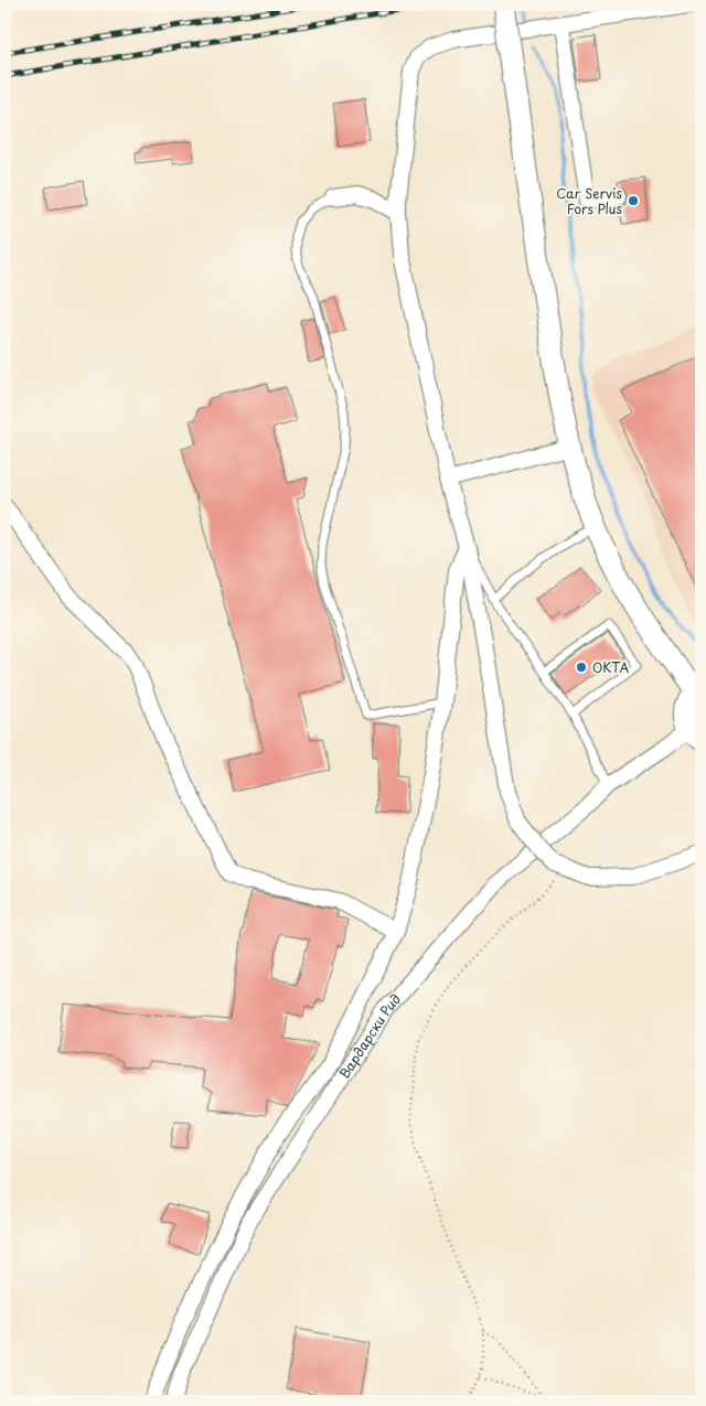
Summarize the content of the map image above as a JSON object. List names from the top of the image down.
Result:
{
  "streets": {
    "street": ["Вардарски Рид"]
  },
  "places": ["Car Servis Fors Plus", "OKTA"]
}
